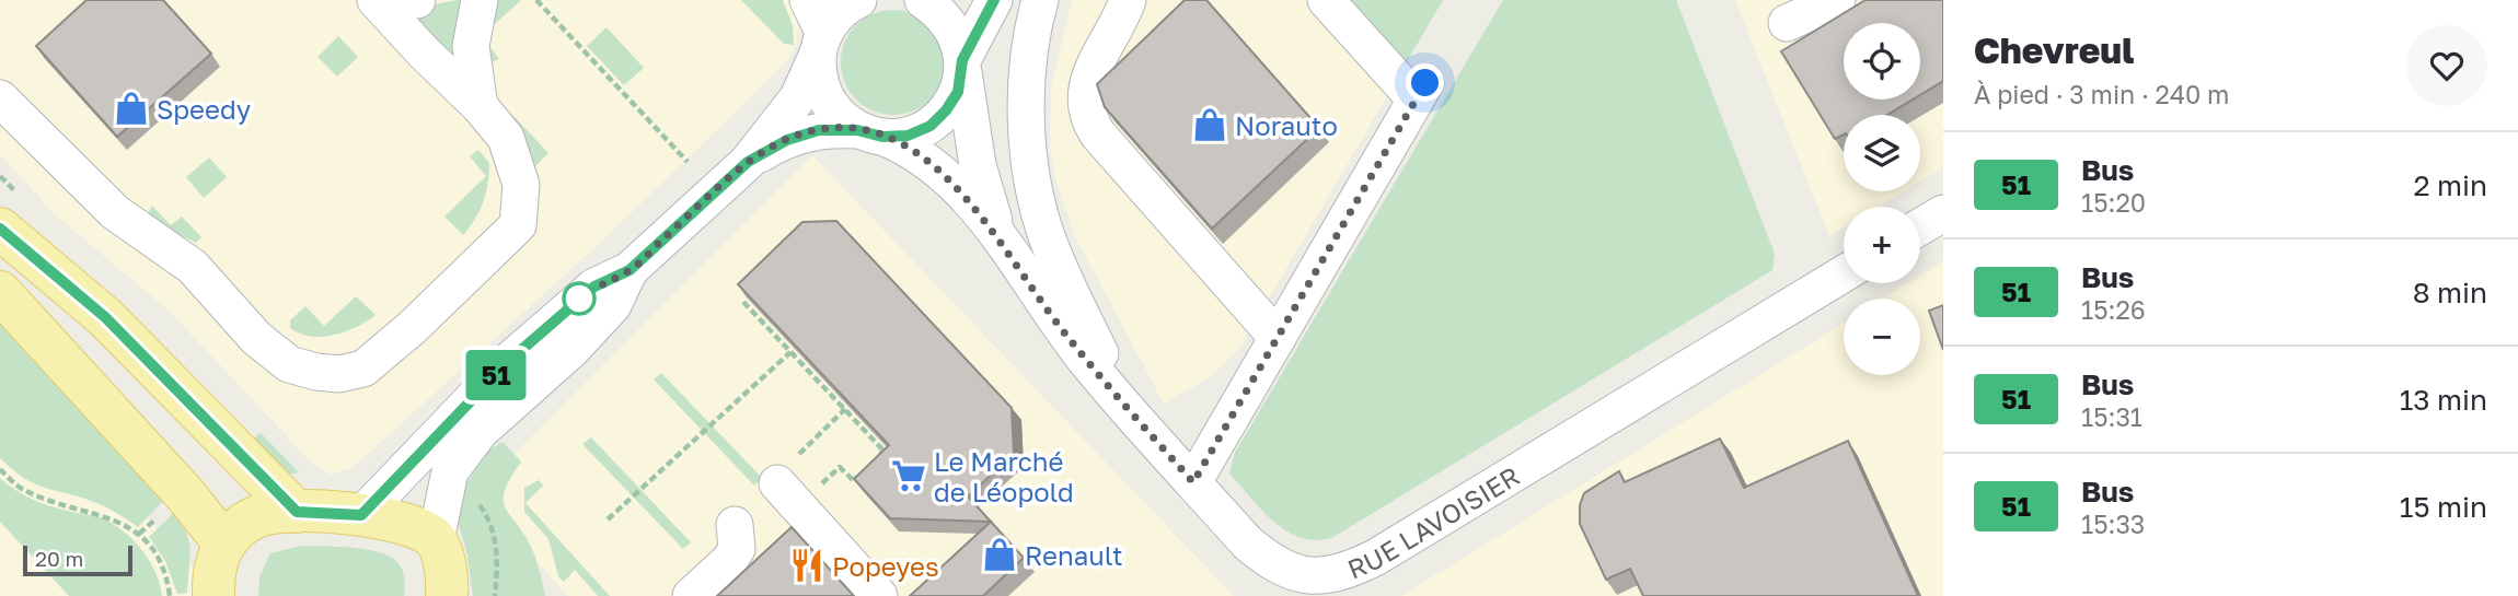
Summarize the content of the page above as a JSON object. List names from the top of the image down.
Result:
{
  "streets": {
    "street": ["RUE LAVOISIER"]
  },
  "places": {
    "shop": ["Speedy", "Norauto", "Renault"],
    "supermarket": ["Le Marché de Léopold"],
    "restaurant": ["Popeyes"]
  },
  "lines": ["bus line 51"],
  "scale_bar": "20 m",
  "page": {
    "on_map": "51",
    "heading": ["Chevreul", "À pied · 3 min · 240 m"],
    "map_buttons": ["+", "−"],
    "list": [
      {
        "mark": "51",
        "name": "Bus",
        "note": "15:20",
        "value": "2 min"
      },
      {
        "mark": "51",
        "name": "Bus",
        "note": "15:26",
        "value": "8 min"
      },
      {
        "mark": "51",
        "name": "Bus",
        "note": "15:31",
        "value": "13 min"
      },
      {
        "mark": "51",
        "name": "Bus",
        "note": "15:33",
        "value": "15 min"
      }
    ],
    "scale": "20 m"
  }
}
